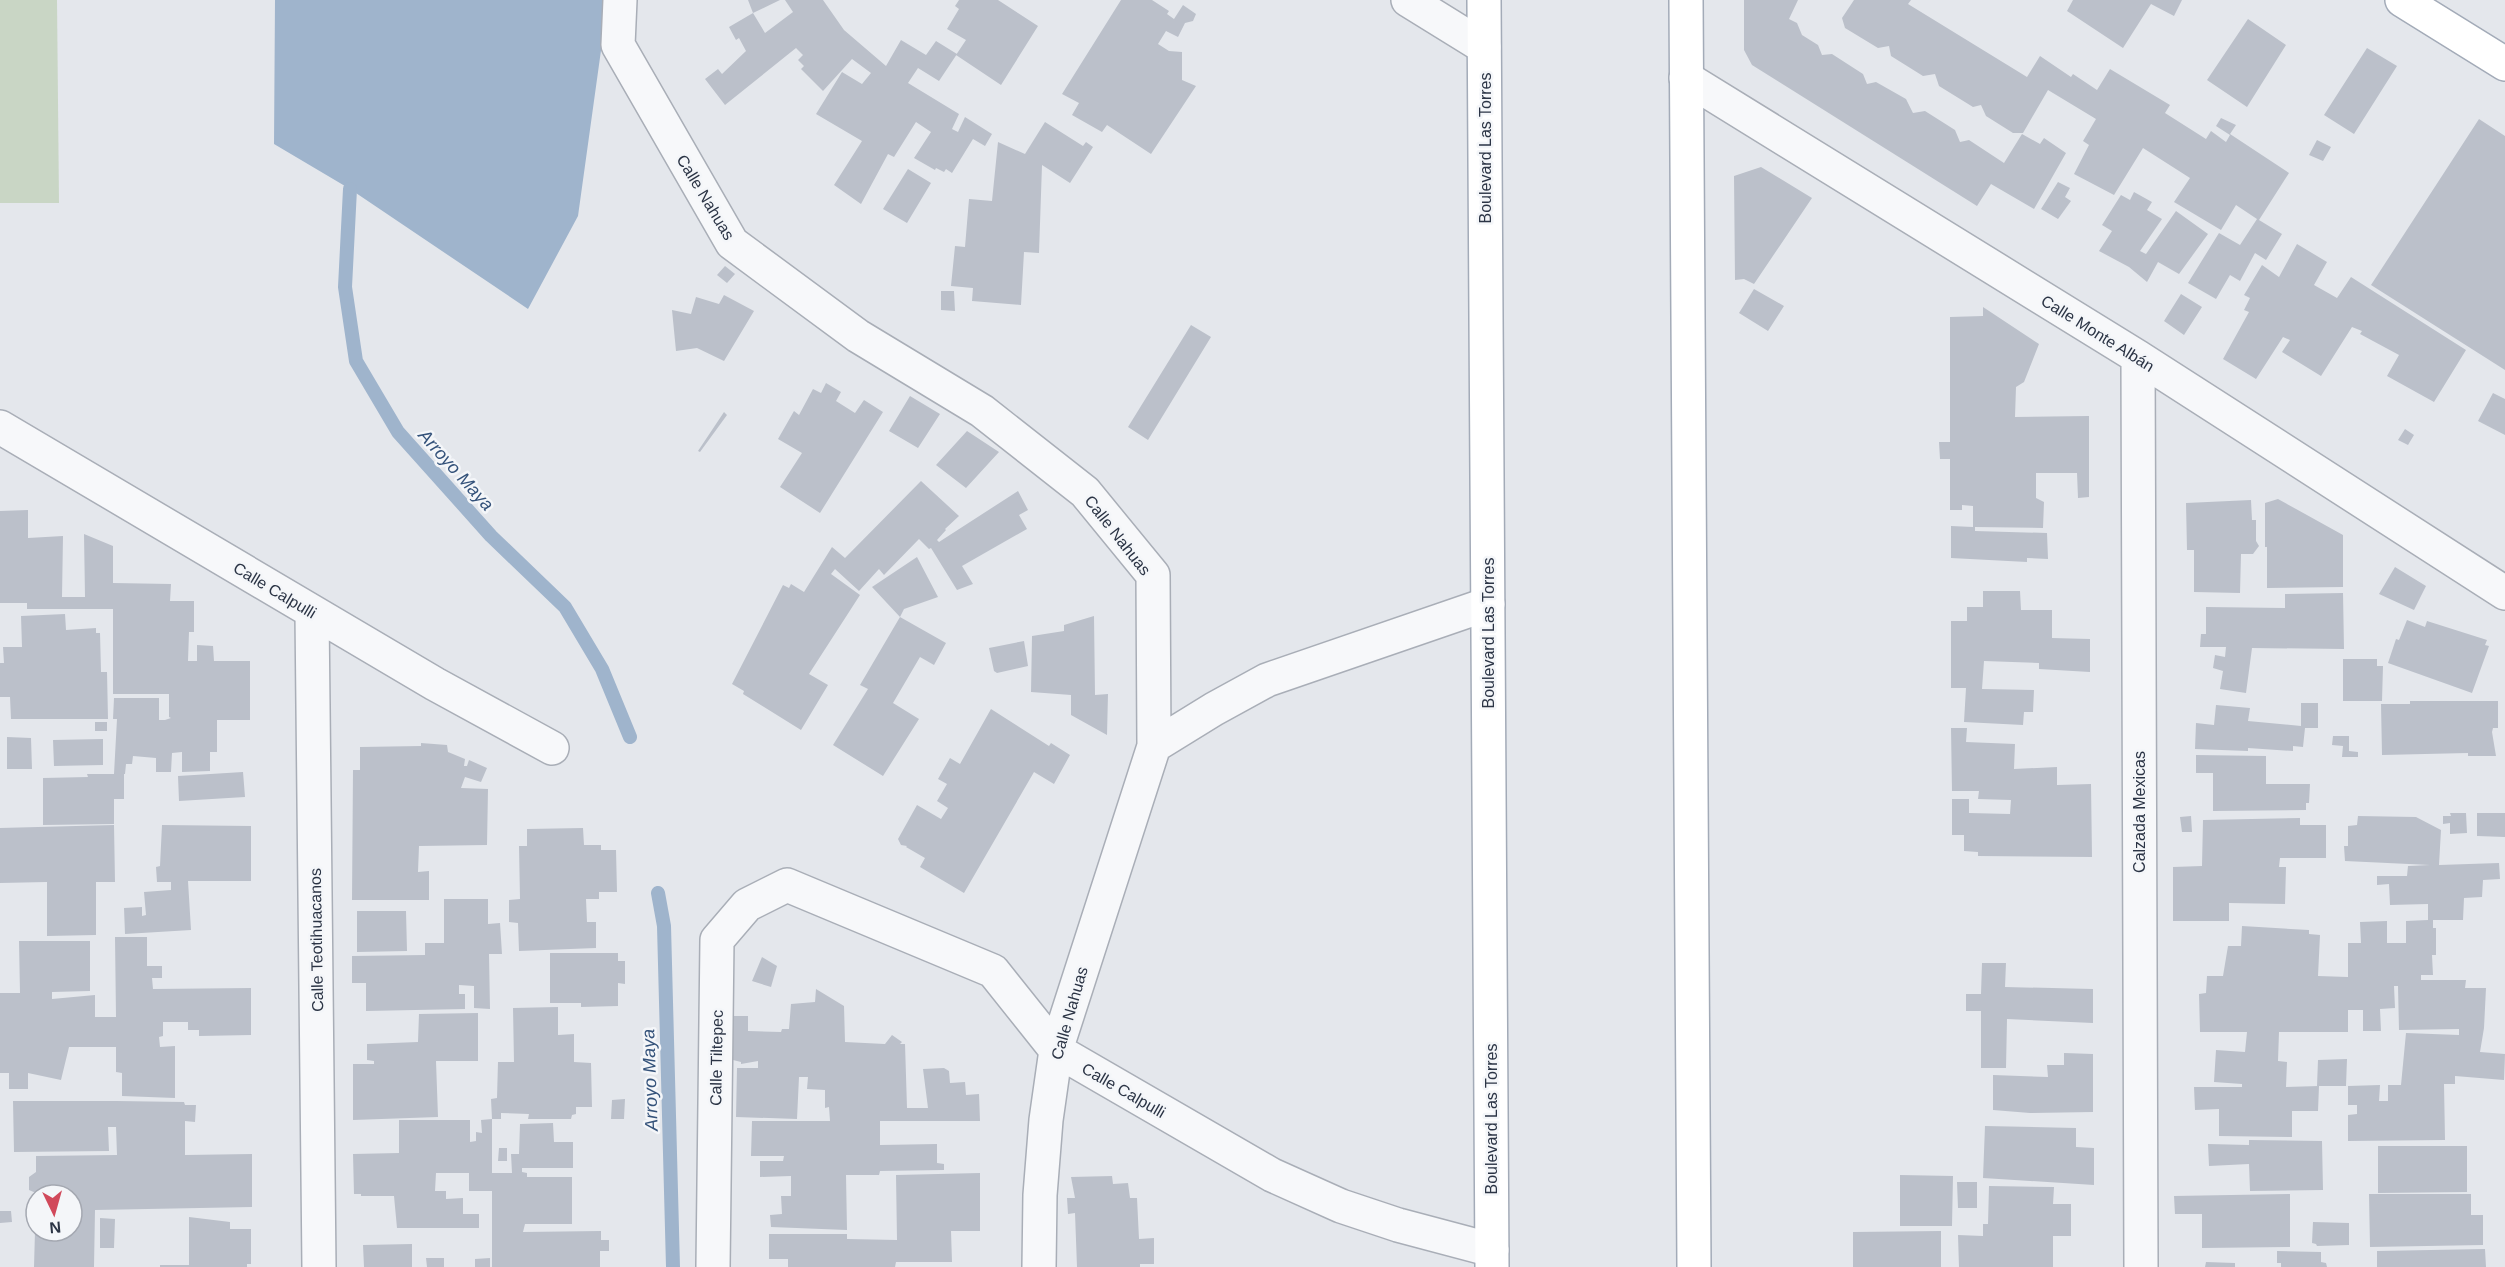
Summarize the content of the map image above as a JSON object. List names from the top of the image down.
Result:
{
  "streets": {
    "main road": ["Boulevard Las Torres"],
    "street": [
      "Calle Nahuas",
      "Calle Monte Albán",
      "Calle Calpulli",
      "Calzada Mexicas",
      "Calle Teotihuacanos",
      "Calle Tiltepec"
    ]
  },
  "crossings": [
    ["Boulevard Las Torres", "Calle Calpulli"],
    ["Calle Nahuas", "Calle Calpulli"],
    ["Calle Monte Albán", "Calzada Mexicas"],
    ["Calle Calpulli", "Calle Teotihuacanos"],
    ["Calle Calpulli", "Calle Tiltepec"]
  ],
  "water": ["Arroyo Maya"],
  "north": "bottom"
}
